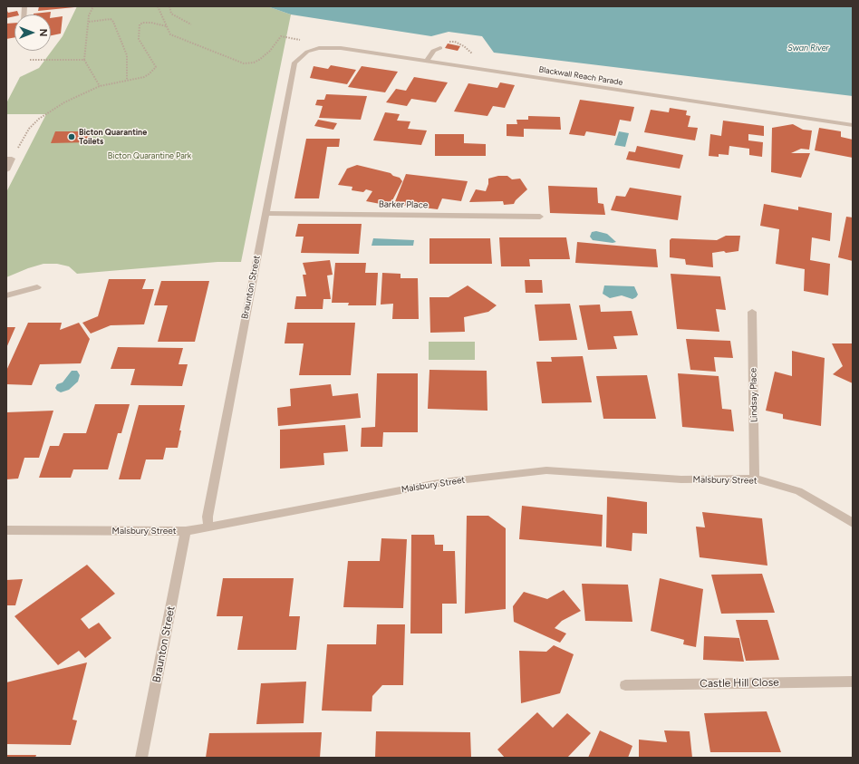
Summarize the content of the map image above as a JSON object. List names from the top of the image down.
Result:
{
  "streets": {
    "street": [
      "Blackwall Reach Parade",
      "Barker Place",
      "Braunton Street",
      "Lindsay Place",
      "Malsbury Street",
      "Castle Hill Close"
    ]
  },
  "crossings": [
    ["Blackwall Reach Parade", "Braunton Street"],
    ["Barker Place", "Braunton Street"],
    ["Braunton Street", "Malsbury Street"],
    ["Lindsay Place", "Malsbury Street"]
  ],
  "water": ["Swan River"],
  "parks": ["Bicton Quarantine Park"],
  "places": ["Bicton Quarantine Toilets"],
  "north": "right"
}
